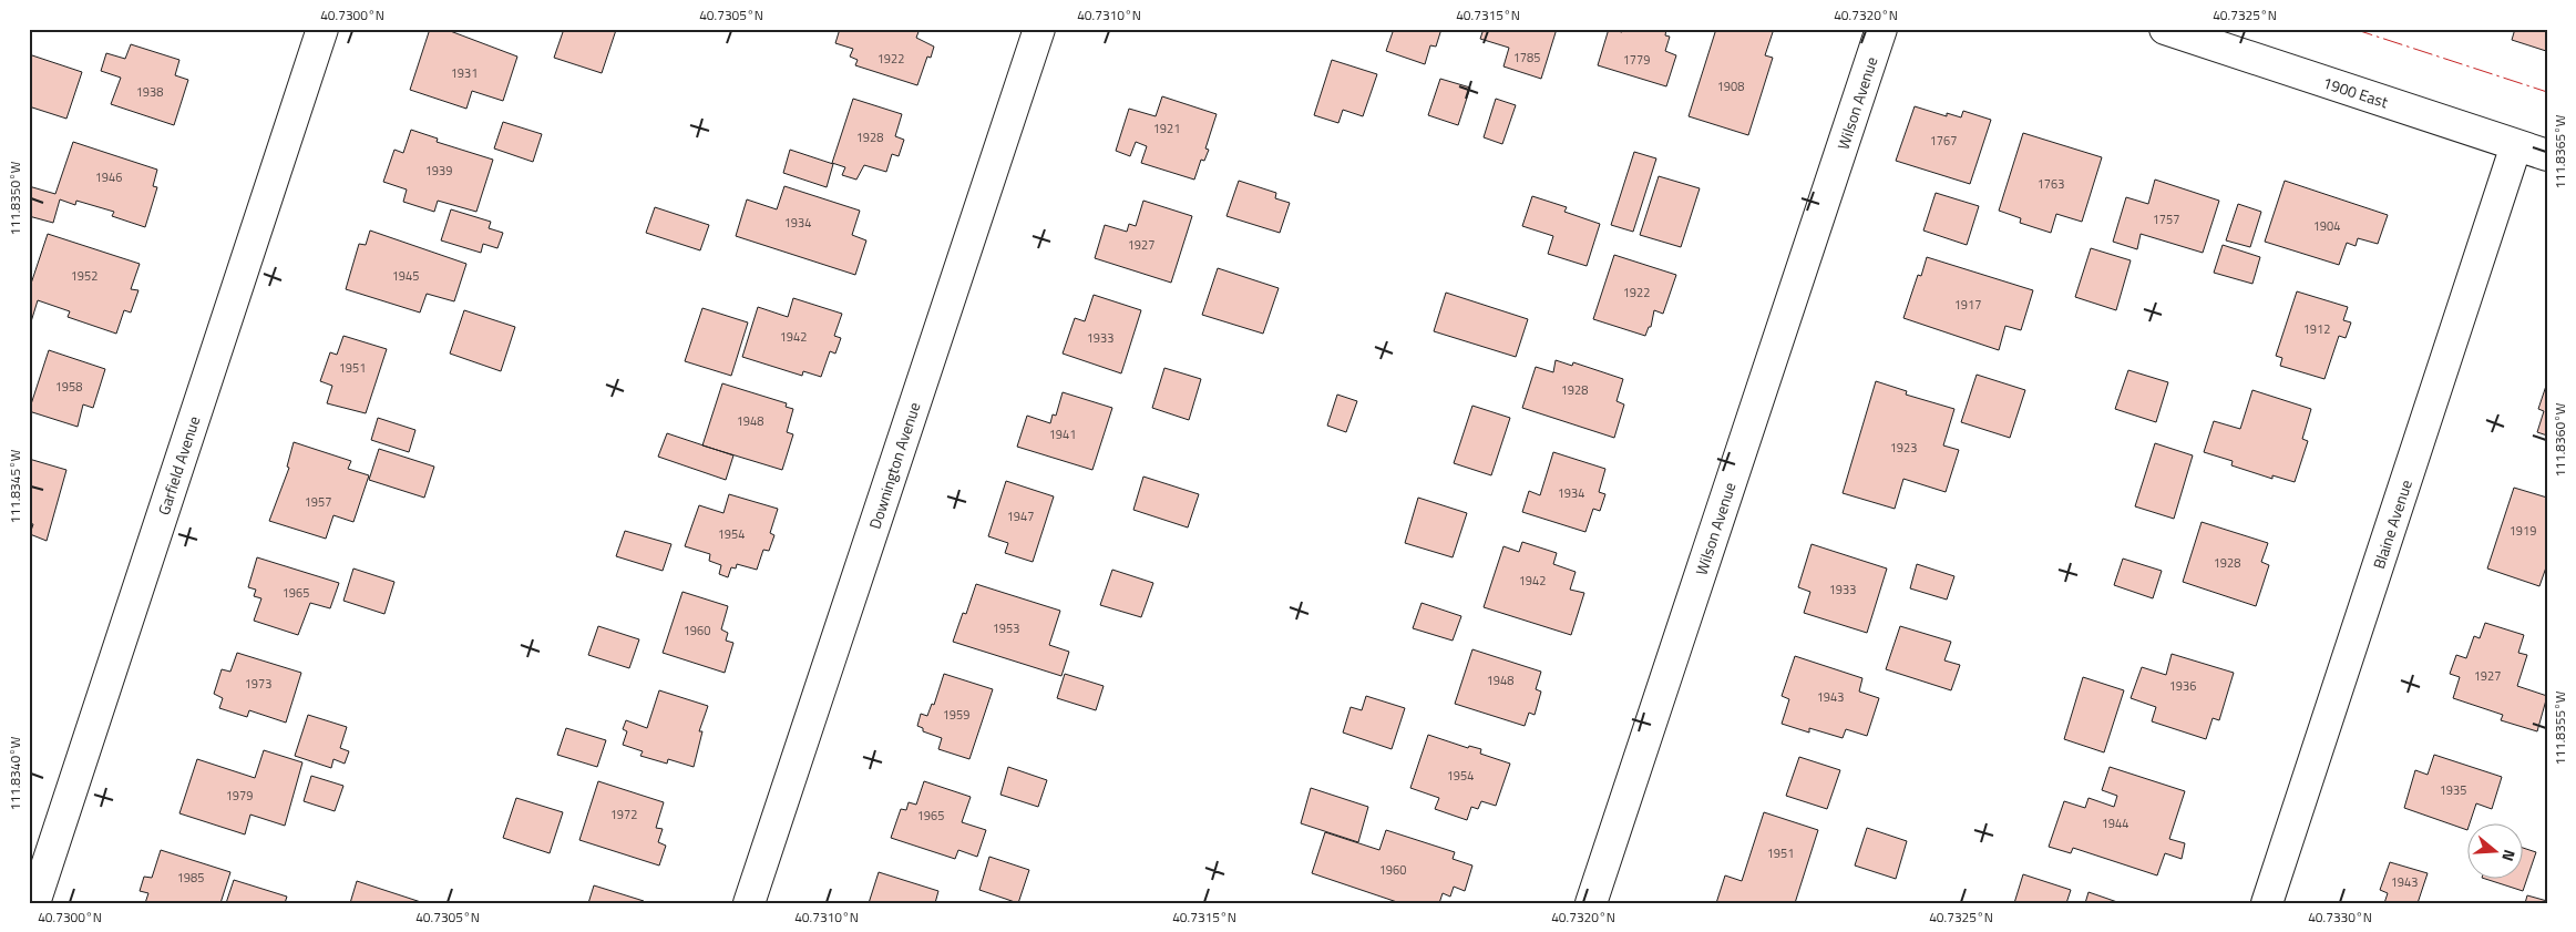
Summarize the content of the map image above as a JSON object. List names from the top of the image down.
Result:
{
  "streets": {
    "street": [
      "1900 East",
      "Wilson Avenue",
      "Garfield Avenue",
      "Downington Avenue",
      "Blaine Avenue"
    ]
  },
  "crossings": [
    ["1900 East", "Blaine Avenue"]
  ],
  "house_numbers": [
    "1785",
    "1922",
    "1779",
    "1931",
    "1908",
    "1938",
    "1921",
    "1928",
    "1767",
    "1939",
    "1946",
    "1763",
    "1757",
    "1934",
    "1904",
    "1927",
    "1952",
    "1945",
    "1922",
    "1917",
    "1912",
    "1942",
    "1933",
    "1951",
    "1958",
    "1928",
    "1948",
    "1941",
    "1923",
    "1934",
    "1957",
    "1947",
    "1919",
    "1954",
    "1928",
    "1942",
    "1933",
    "1965",
    "1953",
    "1960",
    "1927",
    "1948",
    "1973",
    "1936",
    "1943",
    "1959",
    "1954",
    "1935",
    "1979",
    "1972",
    "1965",
    "1944",
    "1951",
    "1960",
    "1985",
    "1943"
  ],
  "north": "right",
  "coordinates": [
    "40.7300°N",
    "40.7305°N",
    "40.7310°N",
    "40.7315°N",
    "40.7320°N",
    "40.7325°N",
    "111.8365°W",
    "111.8350°W",
    "111.8360°W",
    "111.8345°W",
    "111.8355°W",
    "111.8340°W",
    "40.7330°N"
  ]
}
